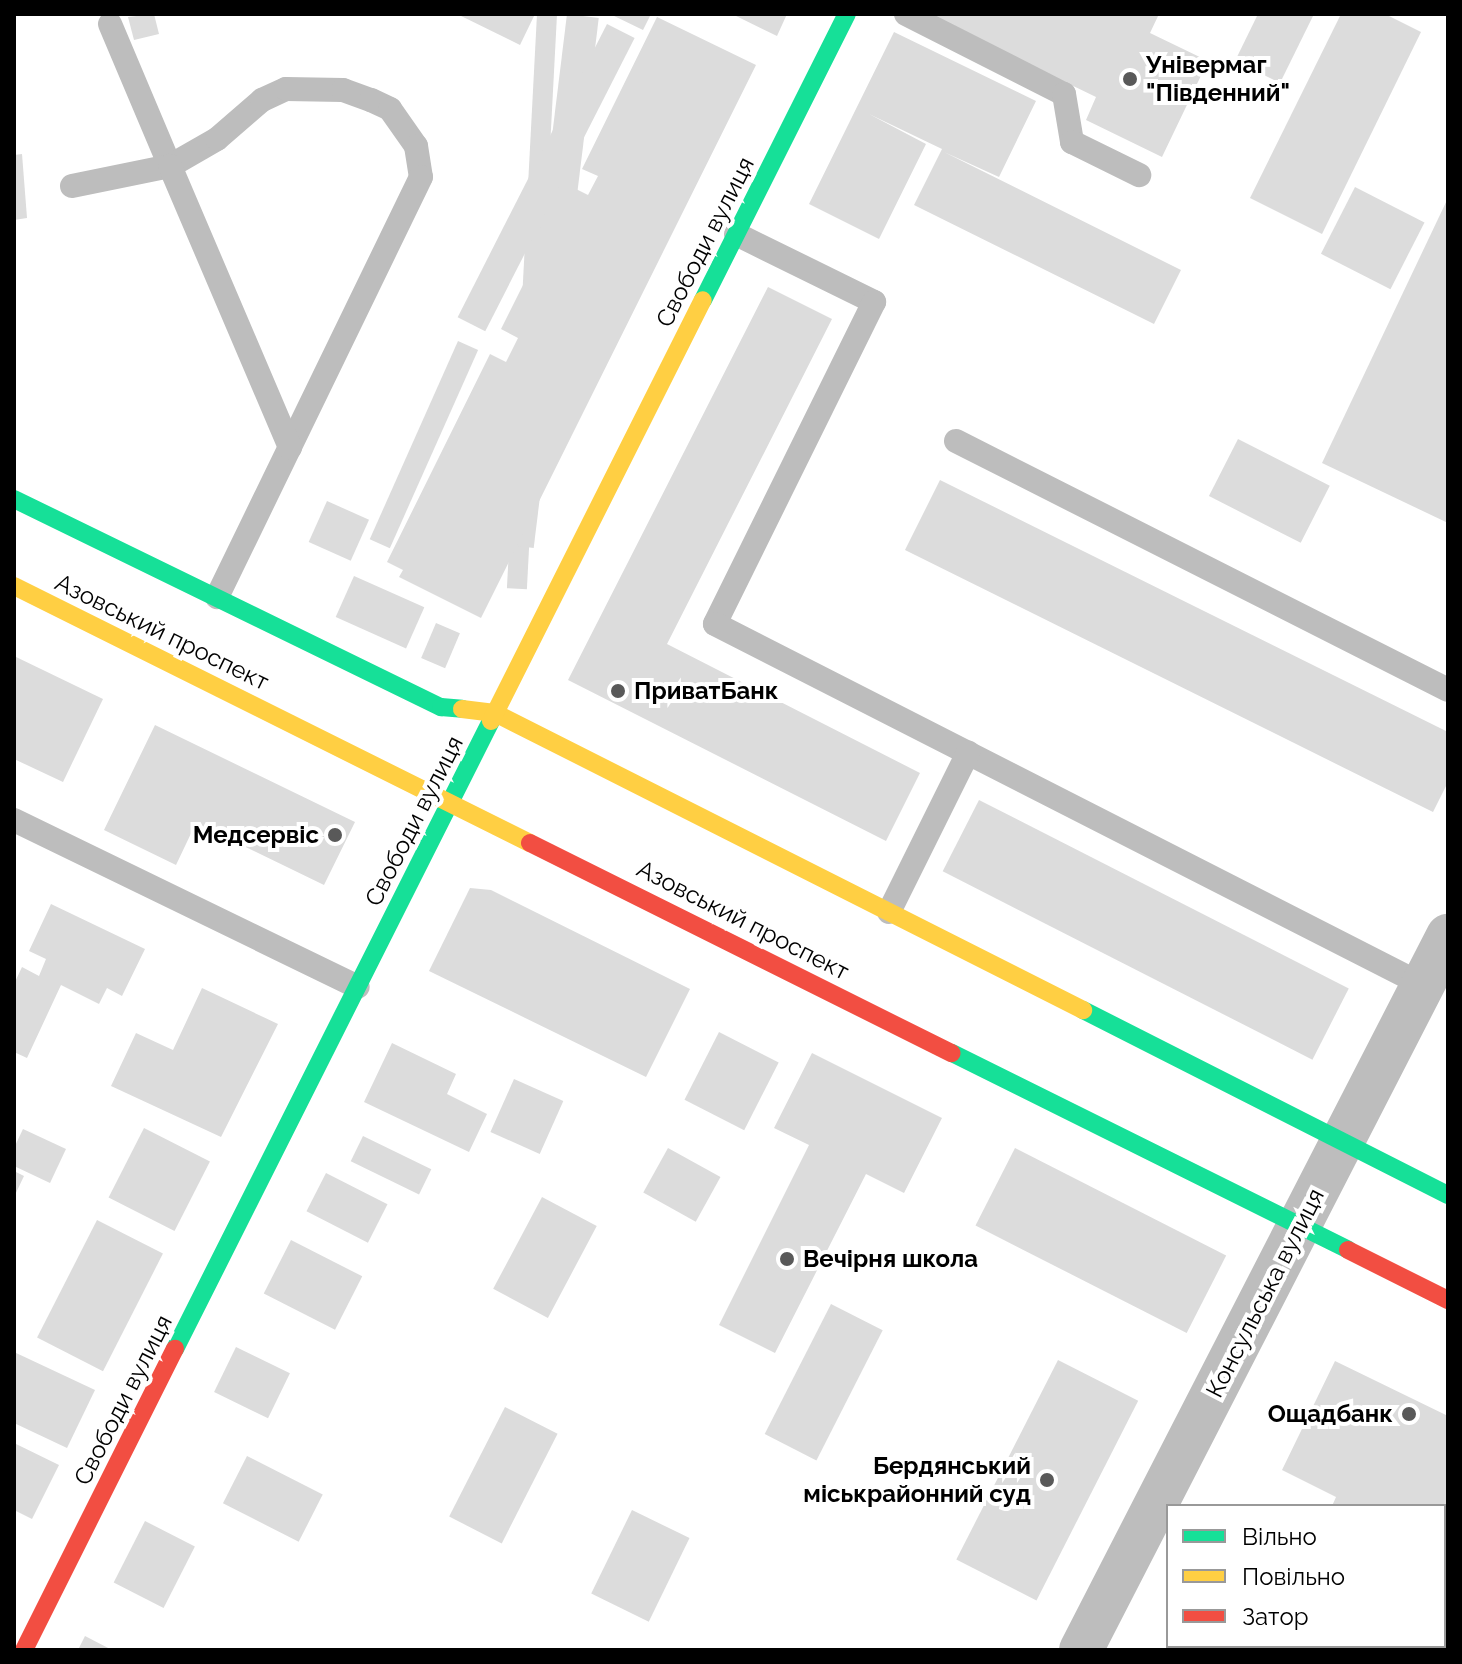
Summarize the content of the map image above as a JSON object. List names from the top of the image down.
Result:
{
  "streets": {
    "main road": ["Свободи вулиця", "Азовський проспект"],
    "street": ["Консульська вулиця"]
  },
  "crossings": [
    ["Свободи вулиця", "Азовський проспект"],
    ["Азовський проспект", "Консульська вулиця"]
  ],
  "places": [
    "Універмаг \"Південний\"",
    "ПриватБанк",
    "Медсервіс",
    "Вечірня школа",
    "Ощадбанк",
    "Бердянський міськрайонний суд"
  ],
  "legend": ["Вільно", "Повільно", "Затор"]
}
